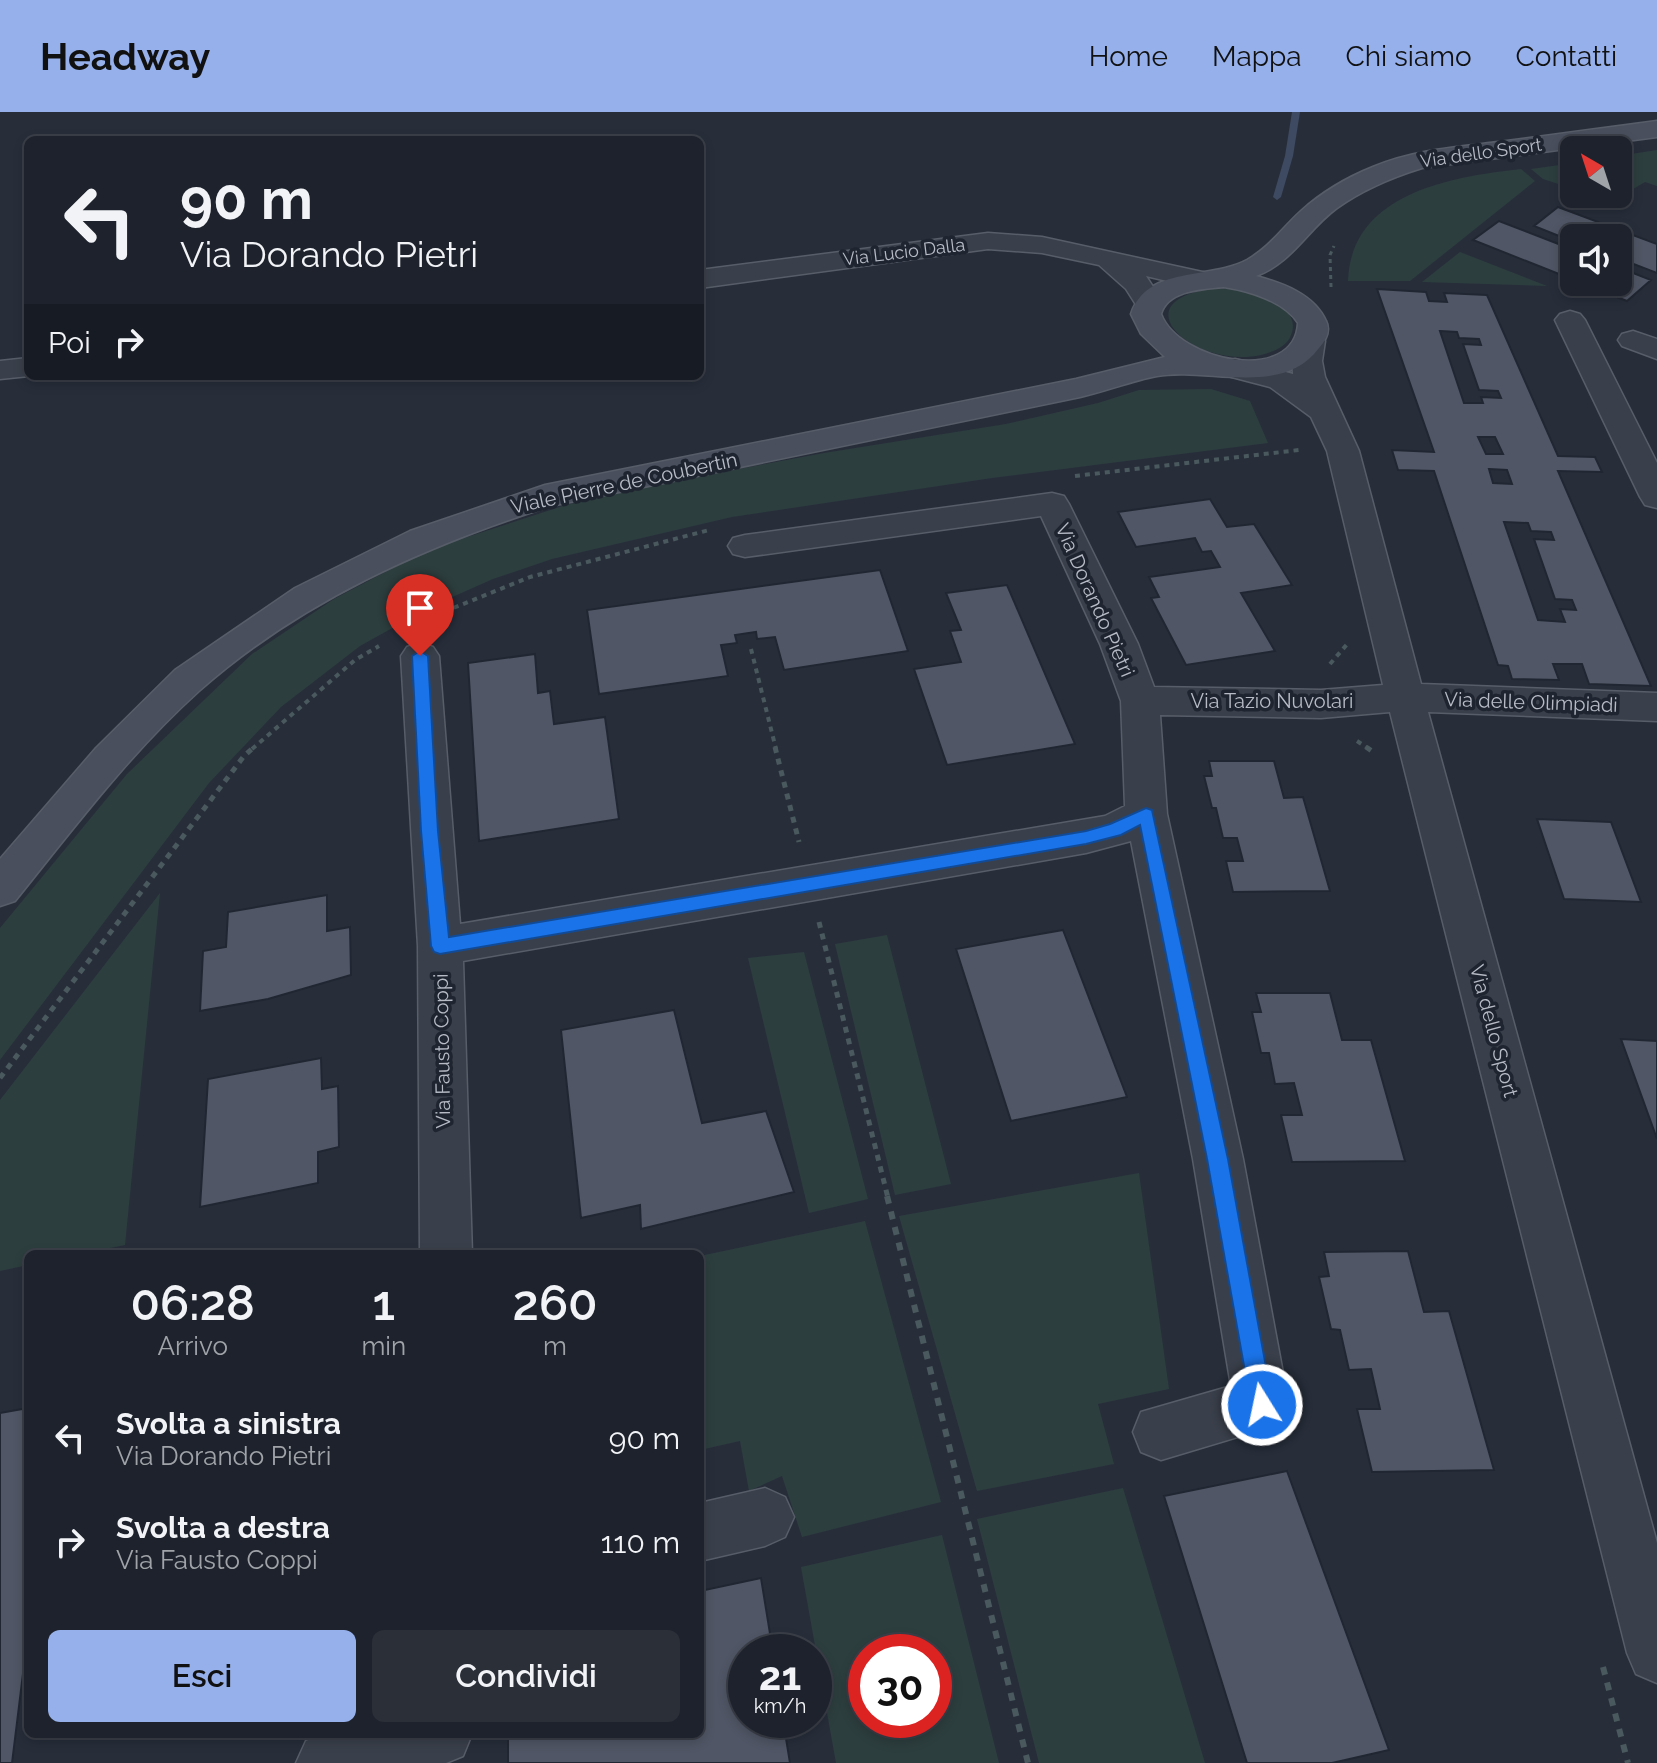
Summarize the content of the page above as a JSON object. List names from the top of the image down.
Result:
{
  "streets": {
    "street": [
      "Via dello Sport",
      "Via Lucio Dalla",
      "Viale Pierre de Coubertin",
      "Via Dorando Pietri",
      "Via Tazio Nuvolari",
      "Via delle Olimpiadi",
      "Via Fausto Coppi"
    ]
  },
  "crossings": [
    ["Via dello Sport", "Via Lucio Dalla"],
    ["Via dello Sport", "Viale Pierre de Coubertin"],
    ["Via dello Sport", "Via Tazio Nuvolari"],
    ["Via dello Sport", "Via delle Olimpiadi"],
    ["Via Lucio Dalla", "Viale Pierre de Coubertin"],
    ["Via Dorando Pietri", "Via Tazio Nuvolari"],
    ["Via Tazio Nuvolari", "Via delle Olimpiadi"]
  ],
  "north": "top left",
  "page": {
    "header": "Headway",
    "nav": [
      "Home",
      "Mappa",
      "Chi siamo",
      "Contatti"
    ],
    "turn": ["90 m", "Via Dorando Pietri"],
    "then": "Poi",
    "eta": [
      "06:28",
      "Arrivo",
      "1",
      "min",
      "260",
      "m"
    ],
    "list": [
      {
        "name": "Svolta a sinistra",
        "note": "Via Dorando Pietri",
        "value": "90 m"
      },
      {
        "name": "Svolta a destra",
        "note": "Via Fausto Coppi",
        "value": "110 m"
      }
    ],
    "buttons": ["Esci", "Condividi"],
    "speed": "21 km/h",
    "limit": "30"
  }
}
